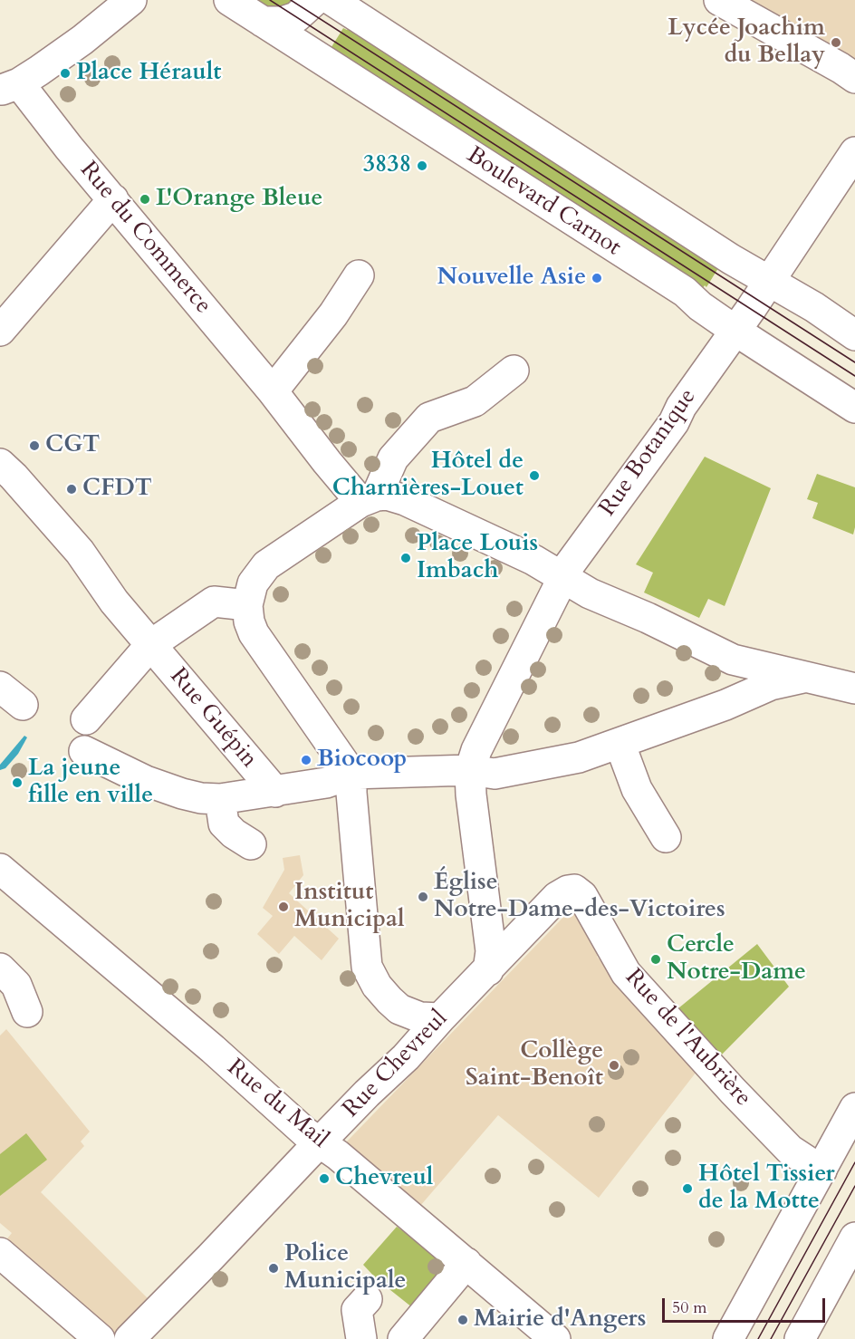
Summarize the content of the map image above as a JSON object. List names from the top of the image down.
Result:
{
  "streets": {
    "street": [
      "Boulevard Carnot",
      "Rue du Commerce",
      "Rue Botanique",
      "Rue Guépin",
      "Rue de l'Aubrière",
      "Rue Chevreul",
      "Rue du Mail"
    ]
  },
  "crossings": [
    ["Boulevard Carnot", "Rue Botanique"],
    ["Rue de l'Aubrière", "Rue Chevreul"],
    ["Rue Chevreul", "Rue du Mail"]
  ],
  "places": [
    "Lycée Joachim du Bellay",
    "Place Hérault",
    "3838",
    "L'Orange Bleue",
    "Nouvelle Asie",
    "CGT",
    "Hôtel de Charnières-Louet",
    "CFDT",
    "Place Louis Imbach",
    "Biocoop",
    "La jeune fille en ville",
    "Église Notre-Dame-des-Victoires",
    "Institut Municipal",
    "Cercle Notre-Dame",
    "Collège Saint-Benoît",
    "Chevreul",
    "Hôtel Tissier de la Motte",
    "Police Municipale",
    "Mairie d'Angers"
  ],
  "scale_bar": "50 m"
}
